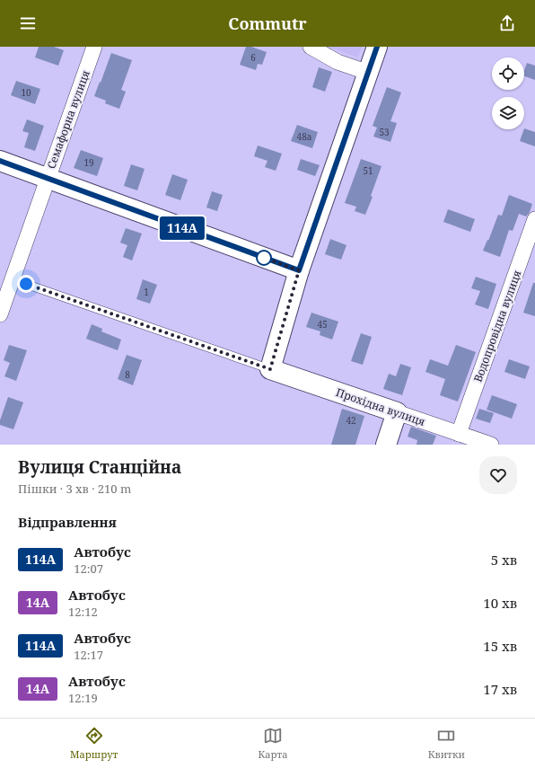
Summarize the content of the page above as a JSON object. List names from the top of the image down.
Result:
{
  "streets": {
    "street": ["Семафорна вулиця", "Водопровідна вулиця", "Прохідна вулиця"]
  },
  "crossings": [
    ["Водопровідна вулиця", "Прохідна вулиця"]
  ],
  "lines": ["bus line 114А"],
  "house_numbers": [
    "6",
    "10",
    "53",
    "48а",
    "19",
    "51",
    "1",
    "45",
    "8",
    "42"
  ],
  "page": {
    "header": "Commutr",
    "on_map": "114А",
    "heading": [
      ["Вулиця Станційна", "Пішки · 3 хв · 210 m"],
      "Відправлення"
    ],
    "list": [
      {
        "mark": "114А",
        "name": "Автобус",
        "note": "12:07",
        "value": "5 хв"
      },
      {
        "mark": "14А",
        "name": "Автобус",
        "note": "12:12",
        "value": "10 хв"
      },
      {
        "mark": "114А",
        "name": "Автобус",
        "note": "12:17",
        "value": "15 хв"
      },
      {
        "mark": "14А",
        "name": "Автобус",
        "note": "12:19",
        "value": "17 хв"
      }
    ],
    "tabs": ["Маршрут", "Карта", "Квитки"]
  }
}
